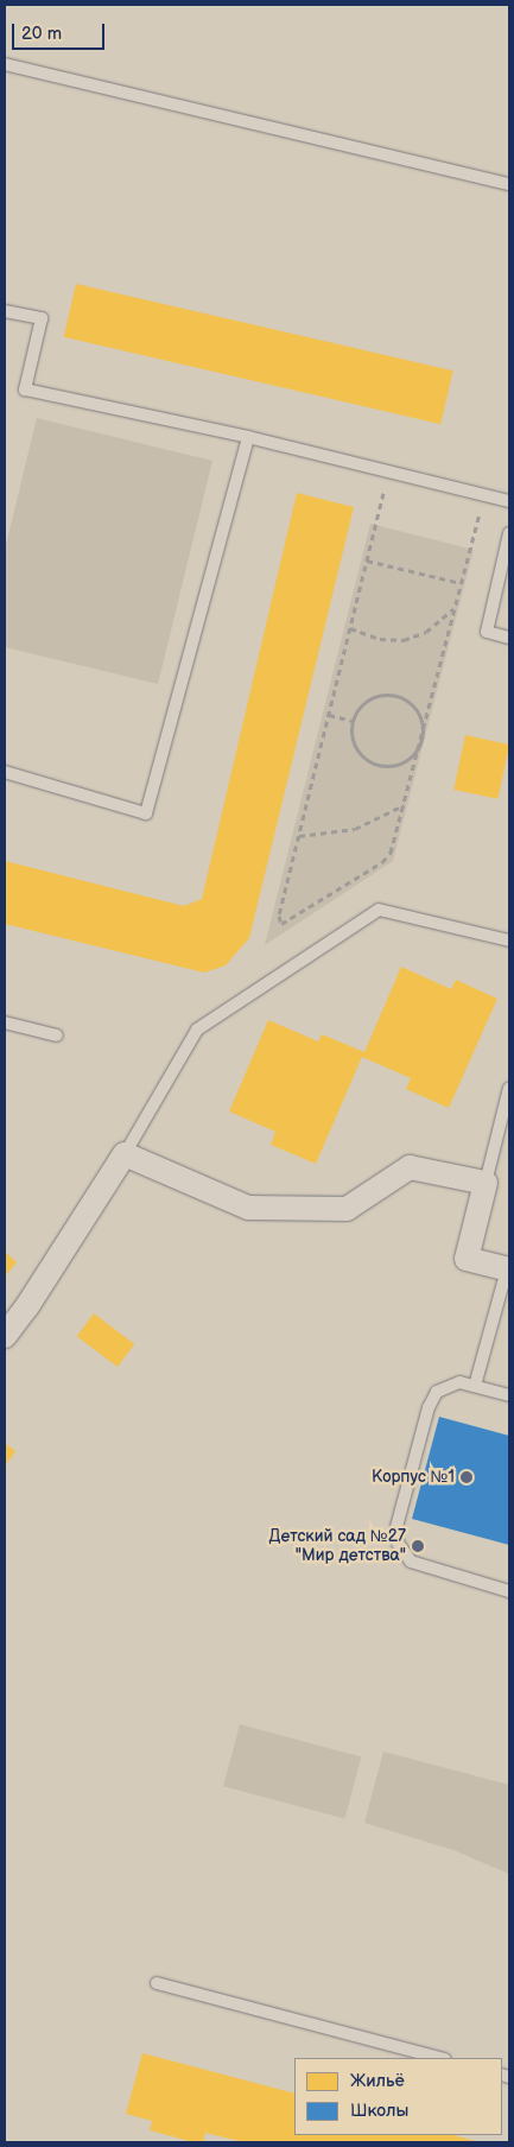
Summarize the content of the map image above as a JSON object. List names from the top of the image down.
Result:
{
  "places": ["Корпус №1", "Детский сад №27 \"Мир детства\""],
  "legend": ["Жильё", "Школы"],
  "scale_bar": "20 m"
}
